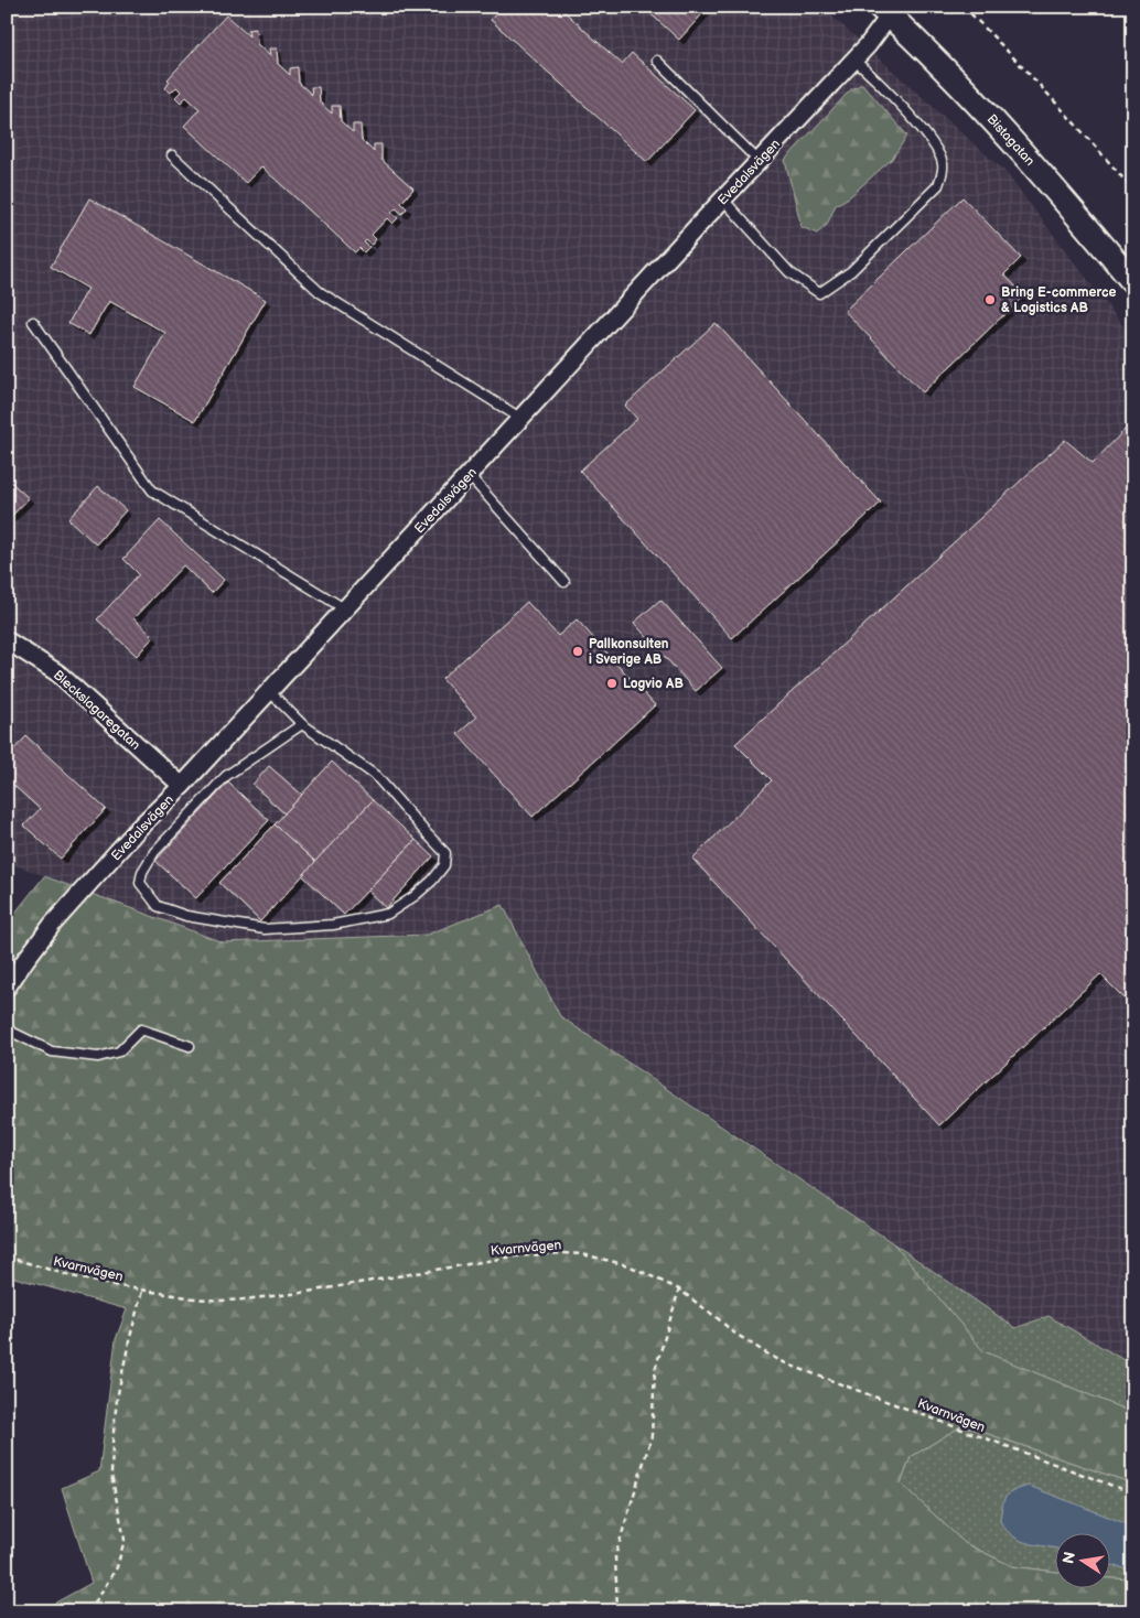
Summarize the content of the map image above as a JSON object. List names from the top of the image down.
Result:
{
  "streets": {
    "street": ["Bistagatan", "Evedalsvägen", "Bleckslagaregatan"],
    "path": ["Kvarnvägen"]
  },
  "crossings": [
    ["Bistagatan", "Evedalsvägen"],
    ["Evedalsvägen", "Bleckslagaregatan"]
  ],
  "places": ["Bring E-commerce & Logistics AB", "Pallkonsulten i Sverige AB", "Logvio AB"],
  "north": "left"
}
